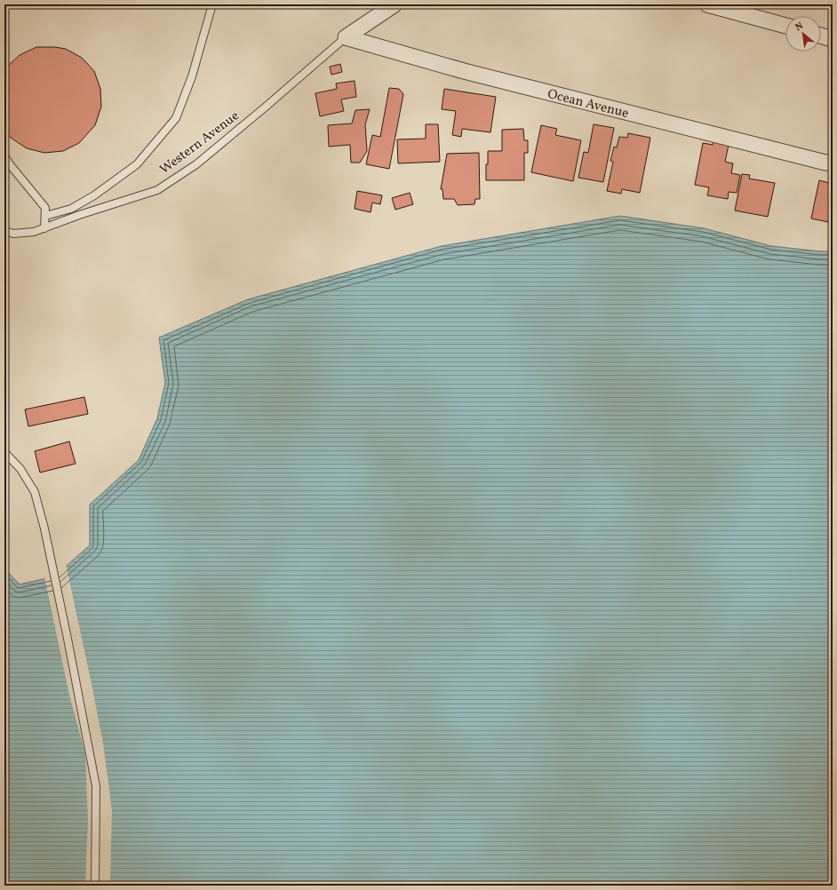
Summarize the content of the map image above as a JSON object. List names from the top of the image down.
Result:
{
  "streets": {
    "street": ["Ocean Avenue"],
    "lane": ["Western Avenue"]
  },
  "crossings": [
    ["Ocean Avenue", "Western Avenue"]
  ],
  "north": "top left"
}
